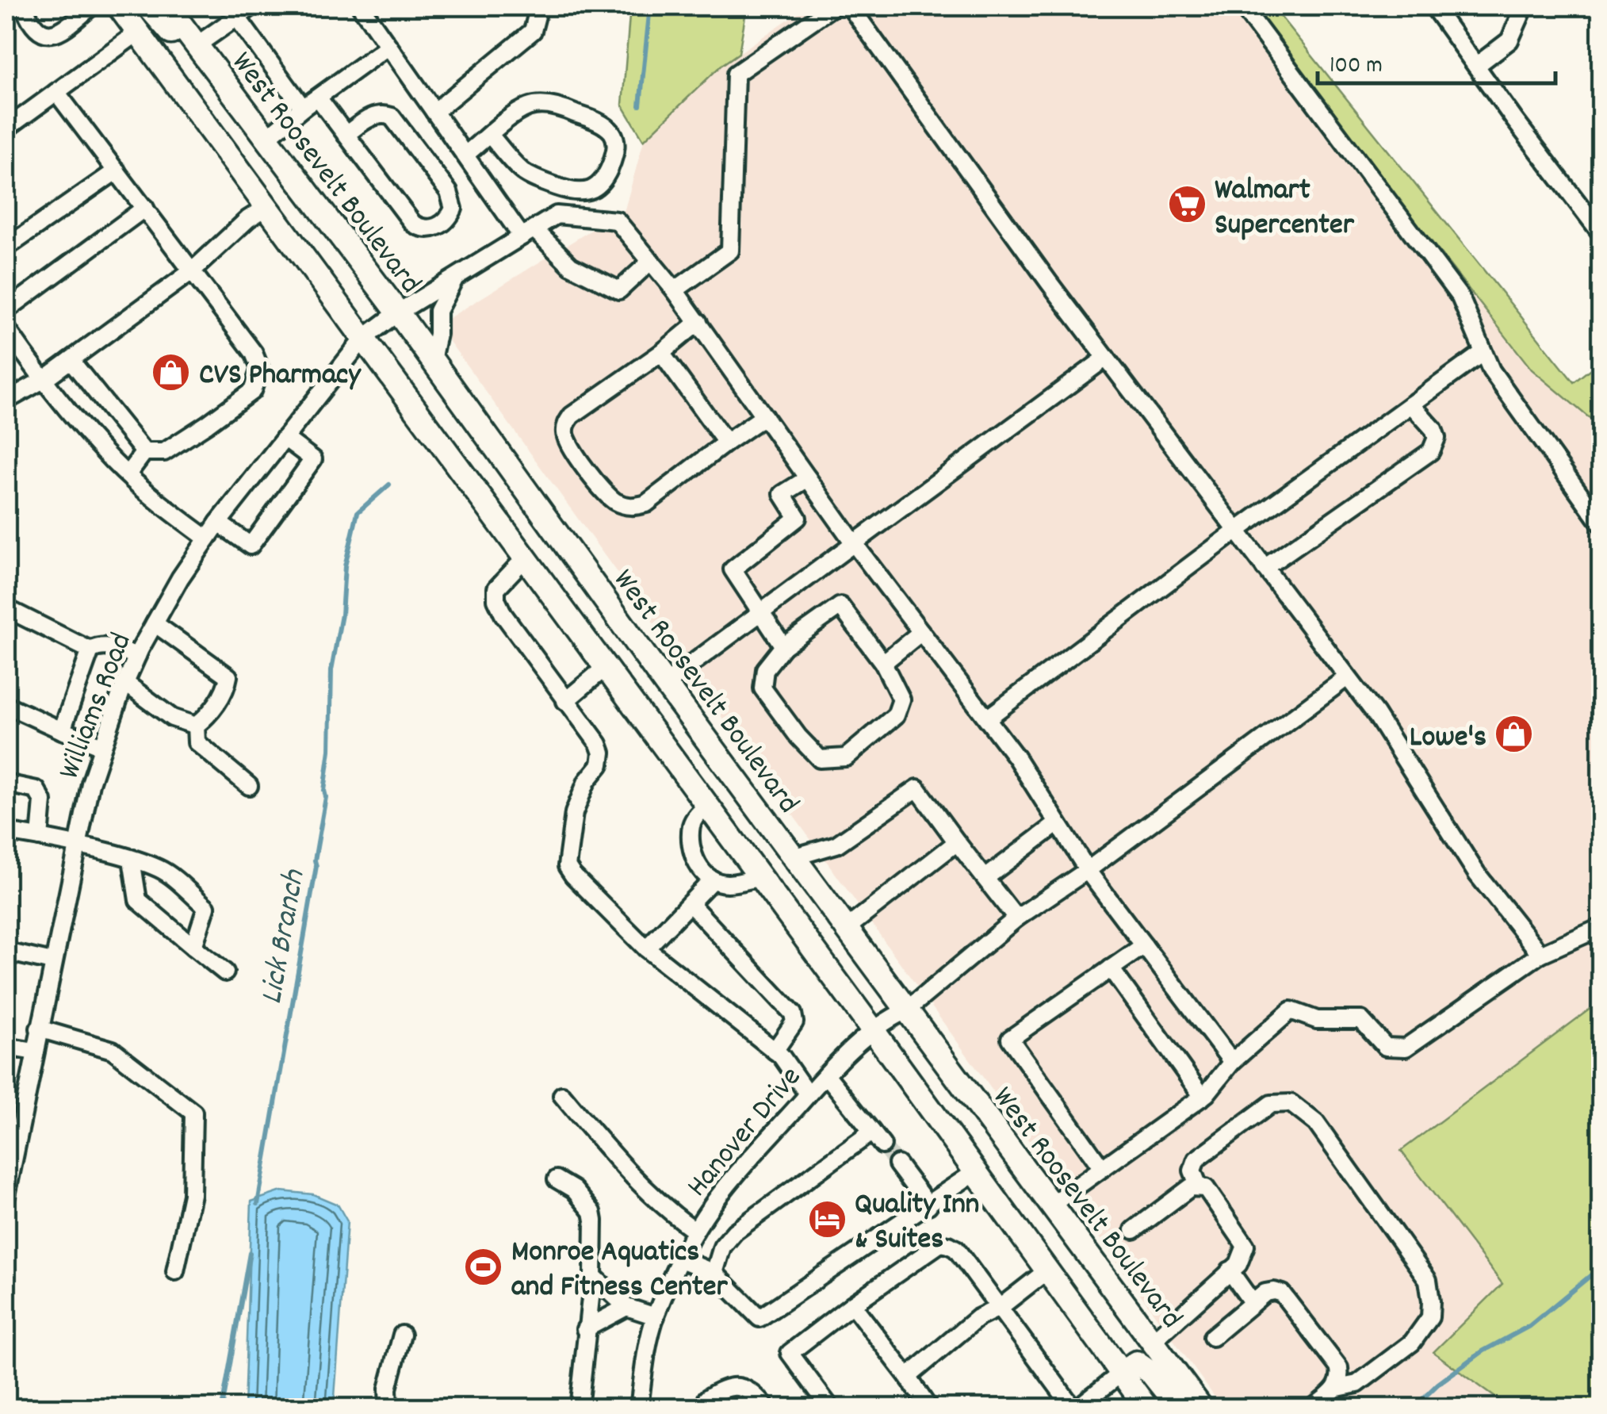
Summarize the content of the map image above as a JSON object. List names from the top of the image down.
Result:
{
  "streets": {
    "highway": ["West Roosevelt Boulevard"],
    "street": ["Williams Road", "Hanover Drive"]
  },
  "crossings": [
    ["West Roosevelt Boulevard", "Williams Road"],
    ["West Roosevelt Boulevard", "Hanover Drive"],
    ["Williams Road", "Hanover Drive"]
  ],
  "water": ["Lick Branch"],
  "places": {
    "supermarket": ["Walmart Supercenter"],
    "shop": ["CVS Pharmacy", "Lowe's"],
    "hotel": ["Quality Inn & Suites"],
    "sports": ["Monroe Aquatics and Fitness Center"]
  },
  "scale_bar": "100 m"
}
